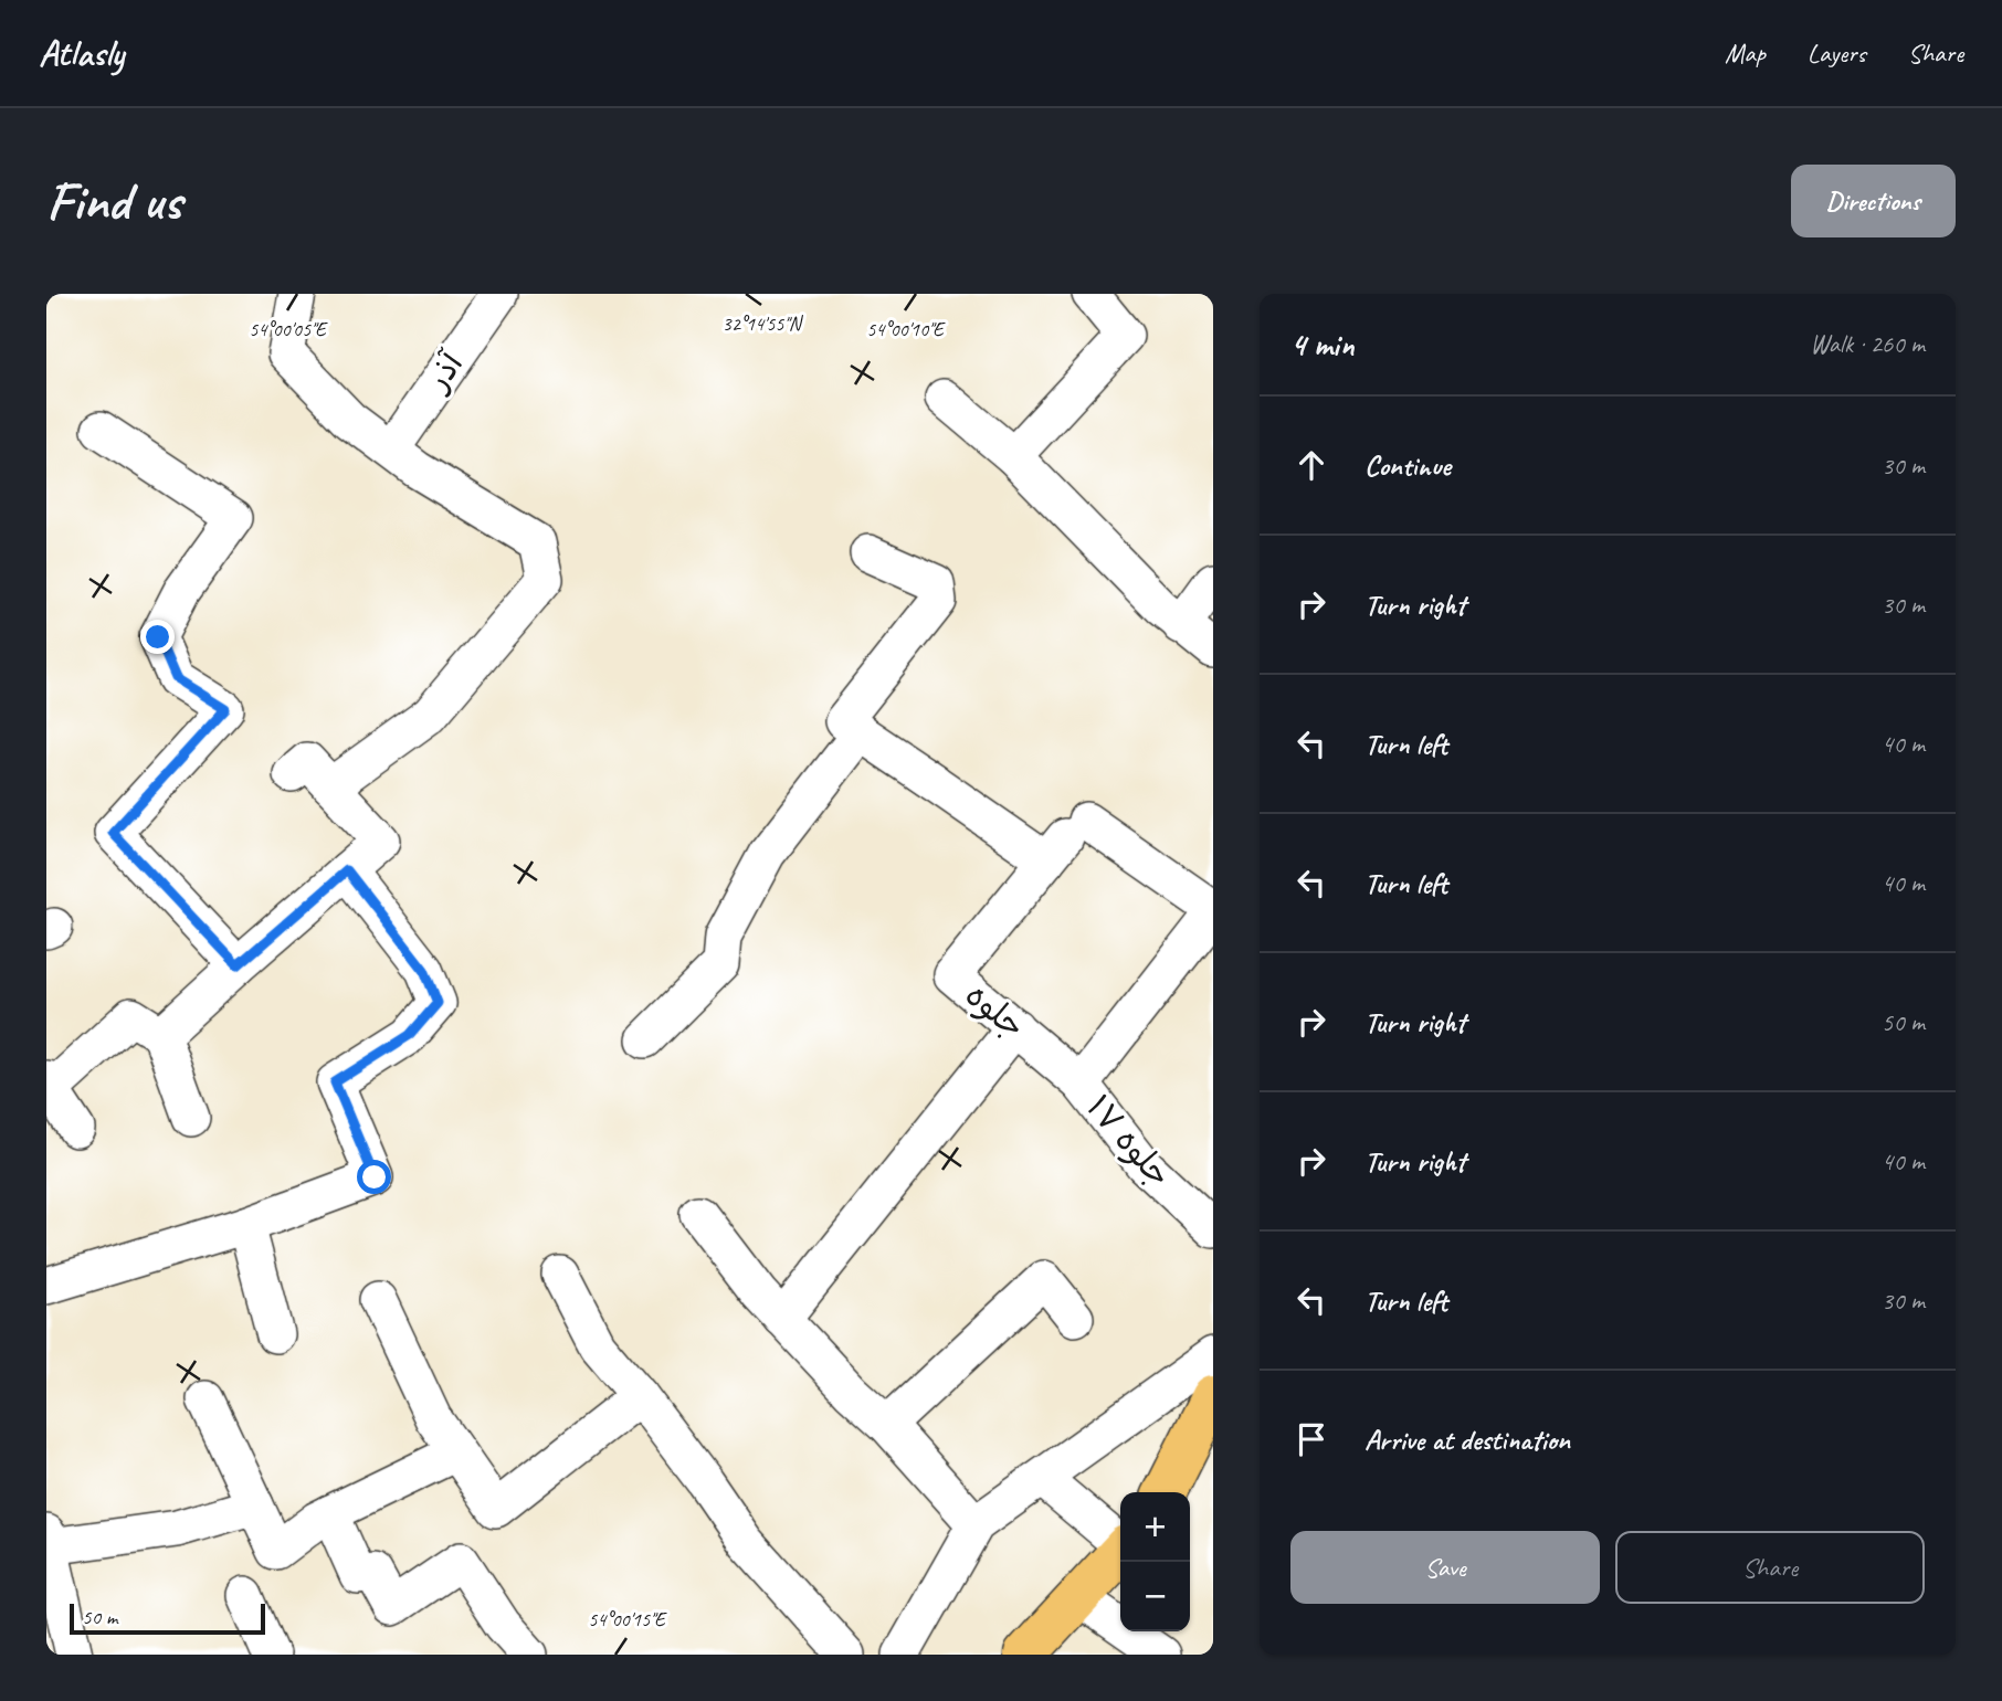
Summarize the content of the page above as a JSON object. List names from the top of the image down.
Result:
{
  "streets": {
    "street": ["آذر", "جلوه", "جلوه ۱۷"]
  },
  "crossings": [
    ["جلوه", "جلوه ۱۷"]
  ],
  "scale_bar": "50 m",
  "page": {
    "header": "Atlasly",
    "nav": ["Map", "Layers", "Share"],
    "buttons": [
      "Directions",
      ["Save", "Share"]
    ],
    "title": "Find us",
    "heading": ["4 min", "Walk · 260 m"],
    "list": [
      ["Continue", "30 m"],
      ["Turn right", "30 m"],
      ["Turn left", "40 m"],
      ["Turn left", "40 m"],
      ["Turn right", "50 m"],
      ["Turn right", "40 m"],
      ["Turn left", "30 m"],
      "Arrive at destination"
    ],
    "map_buttons": ["+", "−"],
    "scale": "50 m"
  },
  "coordinates": [
    "32°14'55\"N",
    "54°00'05\"E",
    "54°00'10\"E",
    "54°00'15\"E"
  ]
}
